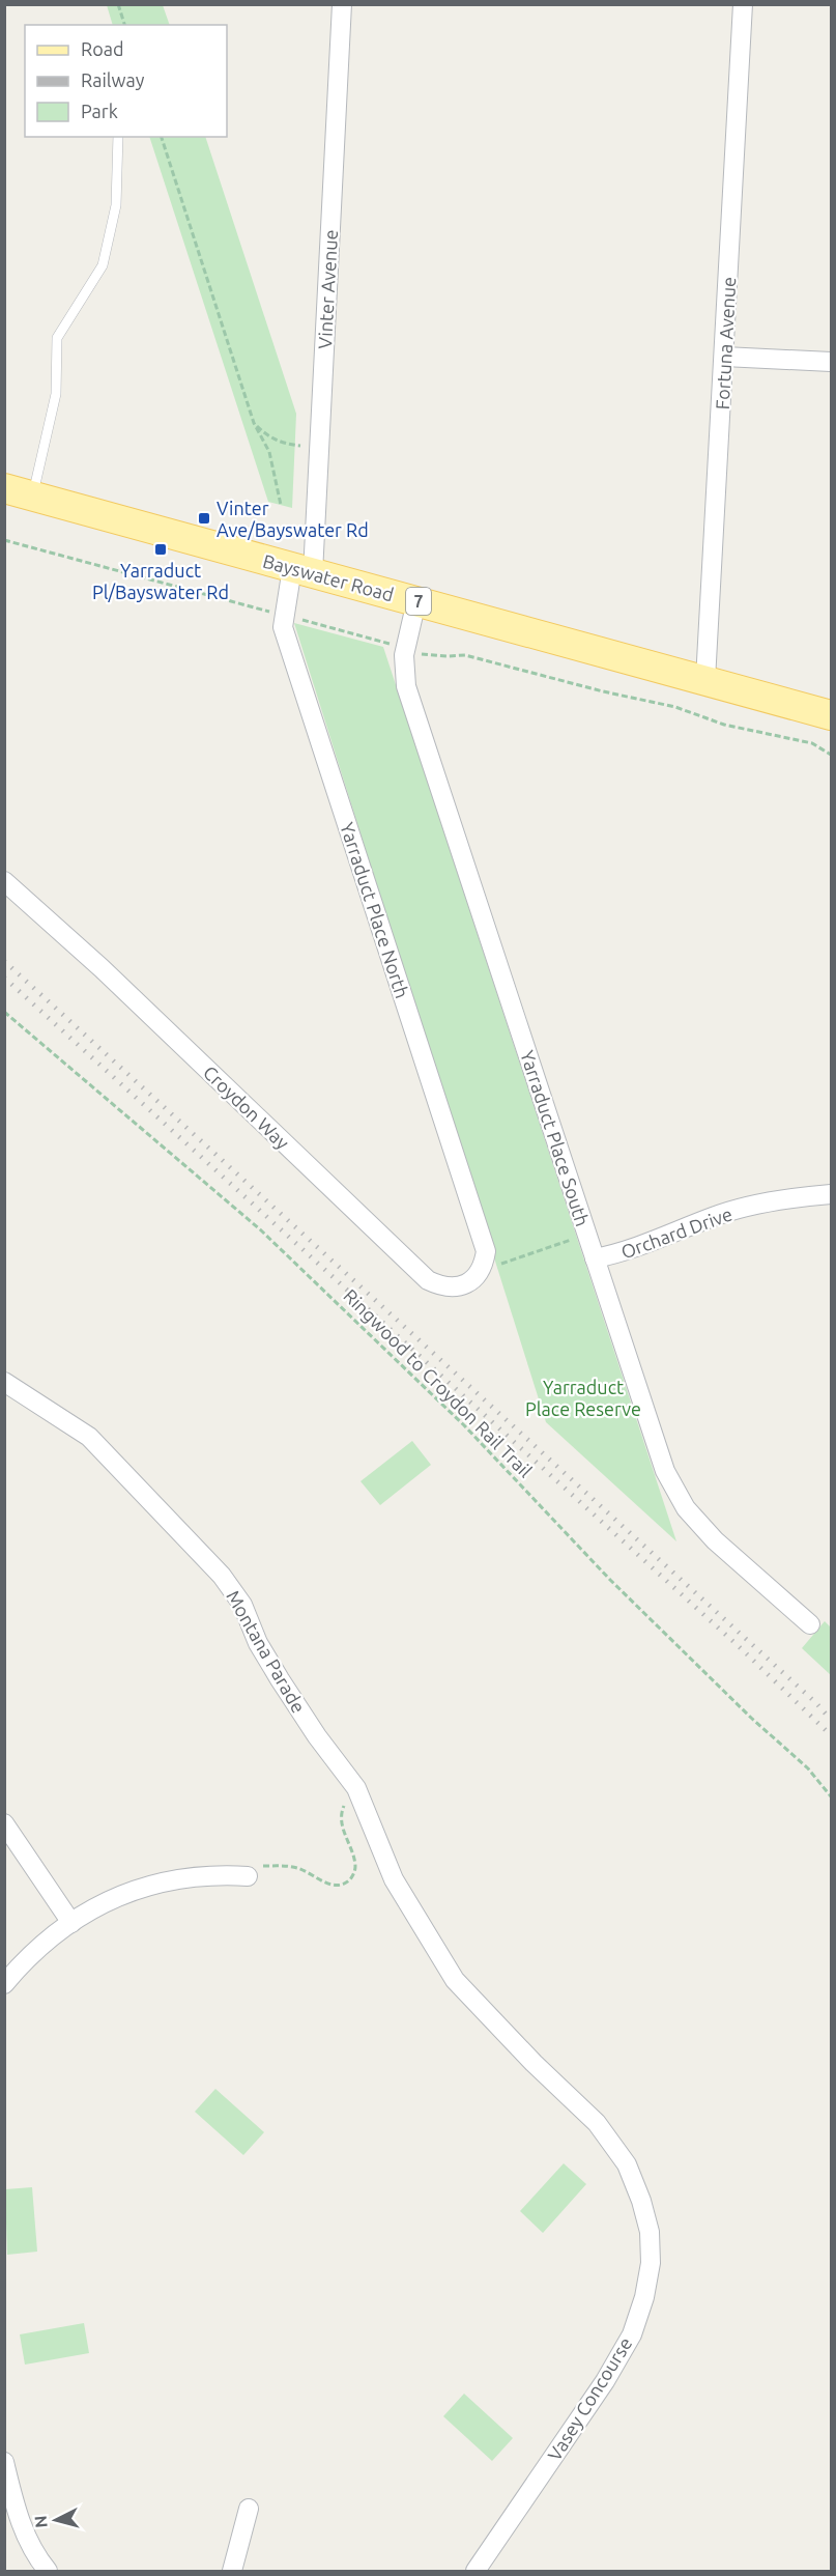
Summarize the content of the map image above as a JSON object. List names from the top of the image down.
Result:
{
  "streets": {
    "main road": ["Bayswater Road", "7"],
    "street": [
      "Vinter Avenue",
      "Fortuna Avenue",
      "Yarraduct Place North",
      "Croydon Way",
      "Yarraduct Place South",
      "Orchard Drive",
      "Montana Parade",
      "Vasey Concourse"
    ],
    "path": ["Ringwood to Croydon Rail Trail"]
  },
  "crossings": [
    ["Vinter Avenue", "Bayswater Road"],
    ["Vinter Avenue", "Yarraduct Place North"],
    ["Fortuna Avenue", "Bayswater Road"],
    ["Bayswater Road", "Yarraduct Place North"],
    ["Bayswater Road", "Yarraduct Place South"],
    ["Yarraduct Place North", "Croydon Way"],
    ["Yarraduct Place South", "Orchard Drive"],
    ["Montana Parade", "Vasey Concourse"]
  ],
  "parks": ["Yarraduct Place Reserve"],
  "places": {
    "transit": ["Vinter Ave/Bayswater Rd", "Yarraduct Pl/Bayswater Rd"]
  },
  "legend": ["Road", "Railway", "Park"],
  "north": "left"
}
